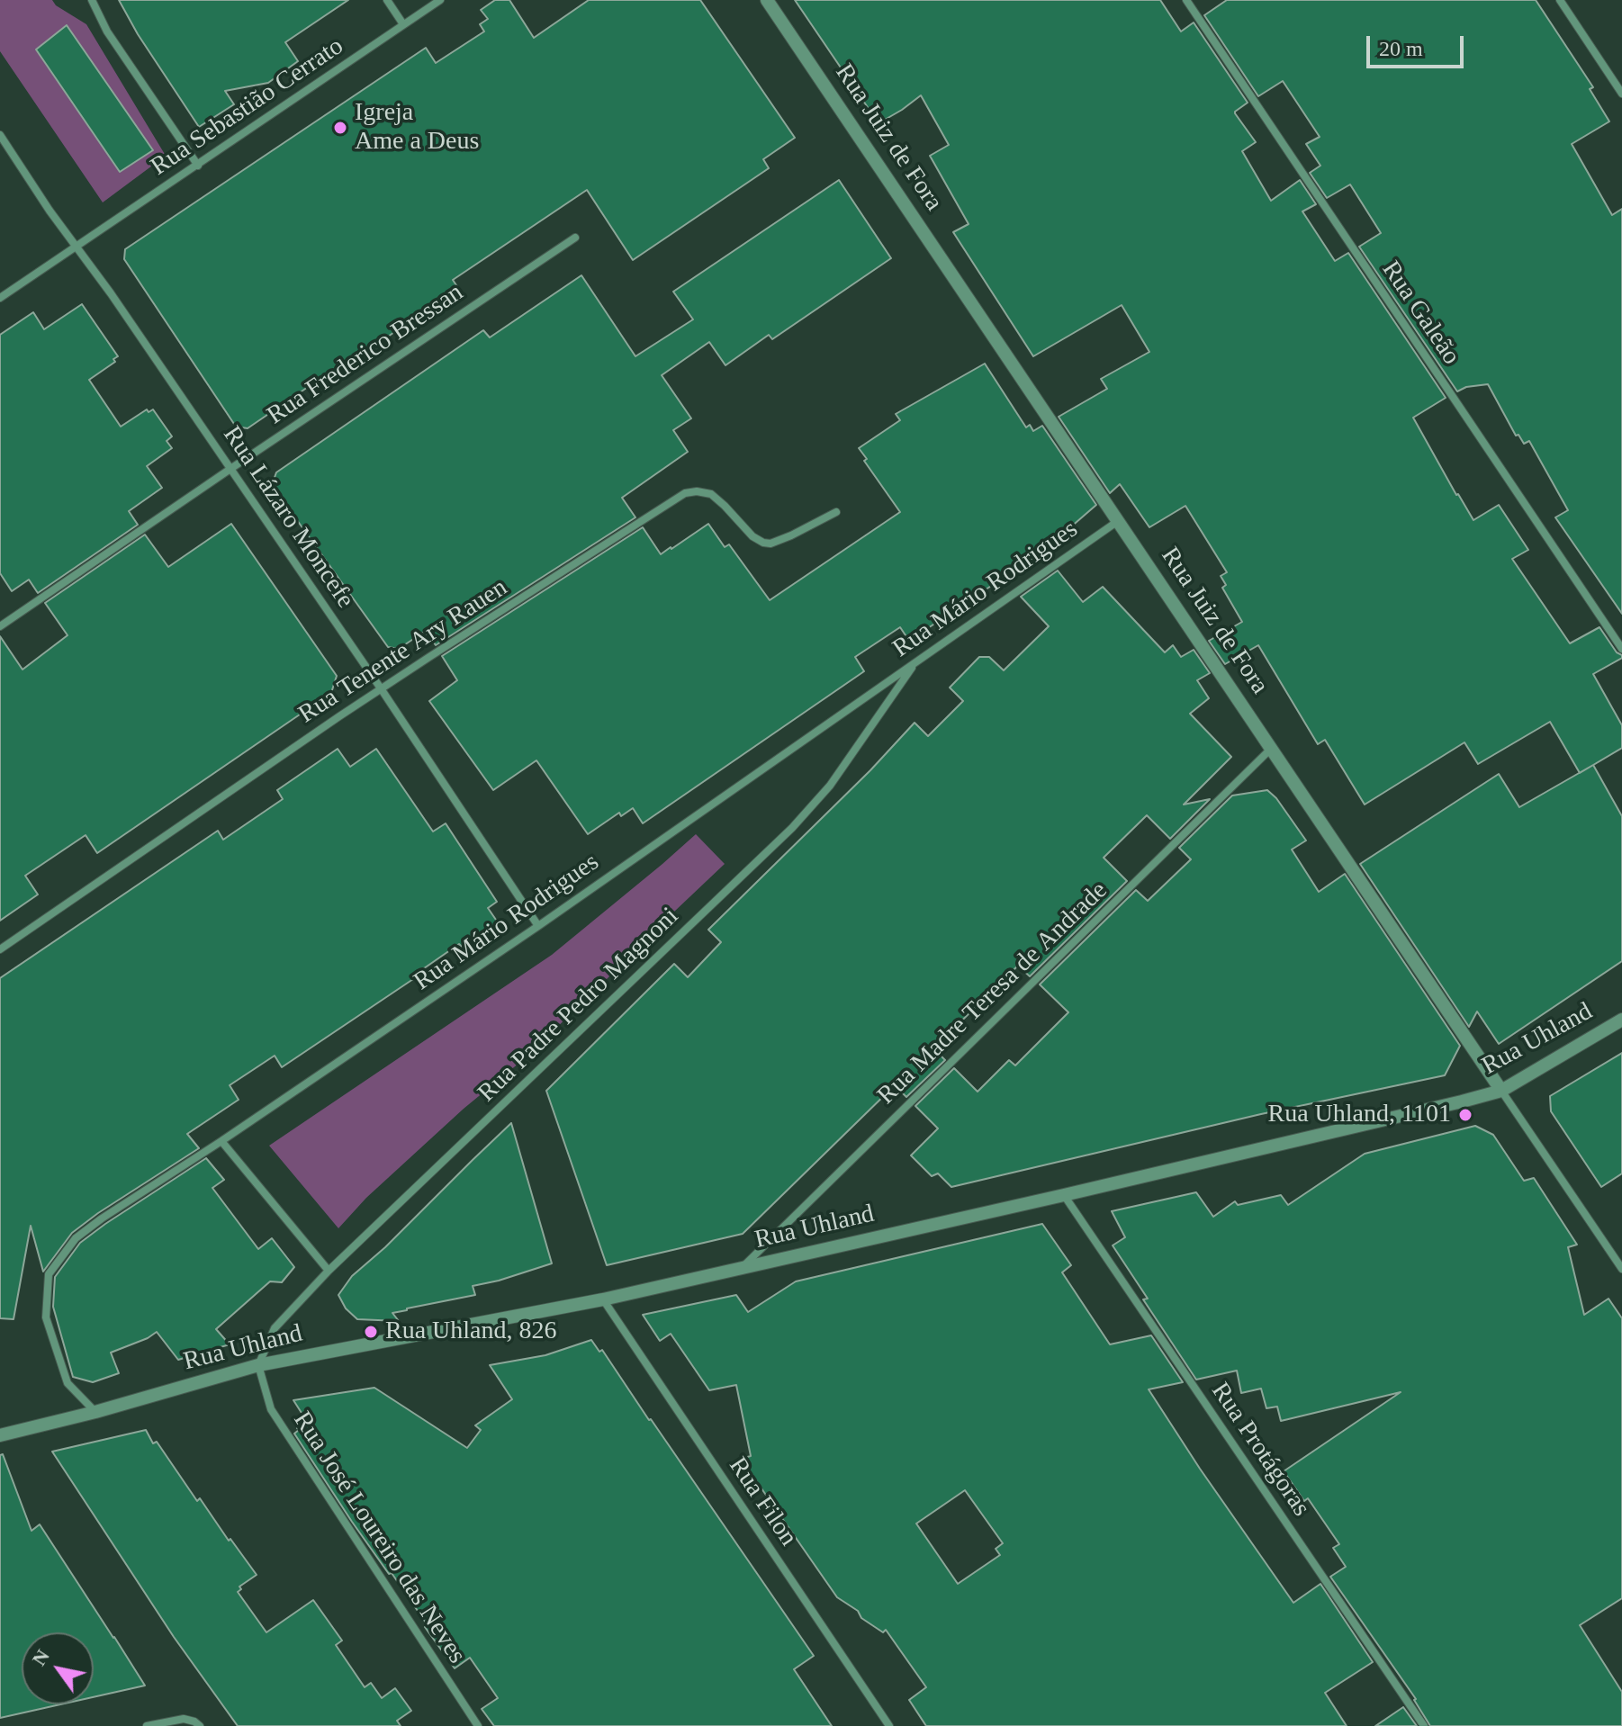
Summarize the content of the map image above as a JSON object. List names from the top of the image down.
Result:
{
  "streets": {
    "street": [
      "Rua Sebastião Cerrato",
      "Rua Juiz de Fora",
      "Rua Galeão",
      "Rua Frederico Bressan",
      "Rua Lázaro Moncefe",
      "Rua Mário Rodrigues",
      "Rua Tenente Ary Rauen",
      "Rua Madre Teresa de Andrade",
      "Rua Padre Pedro Magnoni",
      "Rua Uhland",
      "Rua Protágoras",
      "Rua Filon",
      "Rua José Loureiro das Neves"
    ]
  },
  "crossings": [
    ["Rua Sebastião Cerrato", "Rua Lázaro Moncefe"],
    ["Rua Juiz de Fora", "Rua Mário Rodrigues"],
    ["Rua Juiz de Fora", "Rua Madre Teresa de Andrade"],
    ["Rua Juiz de Fora", "Rua Uhland"],
    ["Rua Frederico Bressan", "Rua Lázaro Moncefe"],
    ["Rua Lázaro Moncefe", "Rua Mário Rodrigues"],
    ["Rua Lázaro Moncefe", "Rua Tenente Ary Rauen"],
    ["Rua Mário Rodrigues", "Rua Padre Pedro Magnoni"],
    ["Rua Mário Rodrigues", "Rua Uhland"],
    ["Rua Madre Teresa de Andrade", "Rua Uhland"],
    ["Rua Padre Pedro Magnoni", "Rua Uhland"],
    ["Rua Padre Pedro Magnoni", "Rua José Loureiro das Neves"],
    ["Rua Uhland", "Rua Protágoras"],
    ["Rua Uhland", "Rua Filon"],
    ["Rua Uhland", "Rua José Loureiro das Neves"]
  ],
  "places": ["Igreja Ame a Deus", "Rua Uhland, 1101", "Rua Uhland, 826"],
  "scale_bar": "20 m",
  "north": "top left"
}
